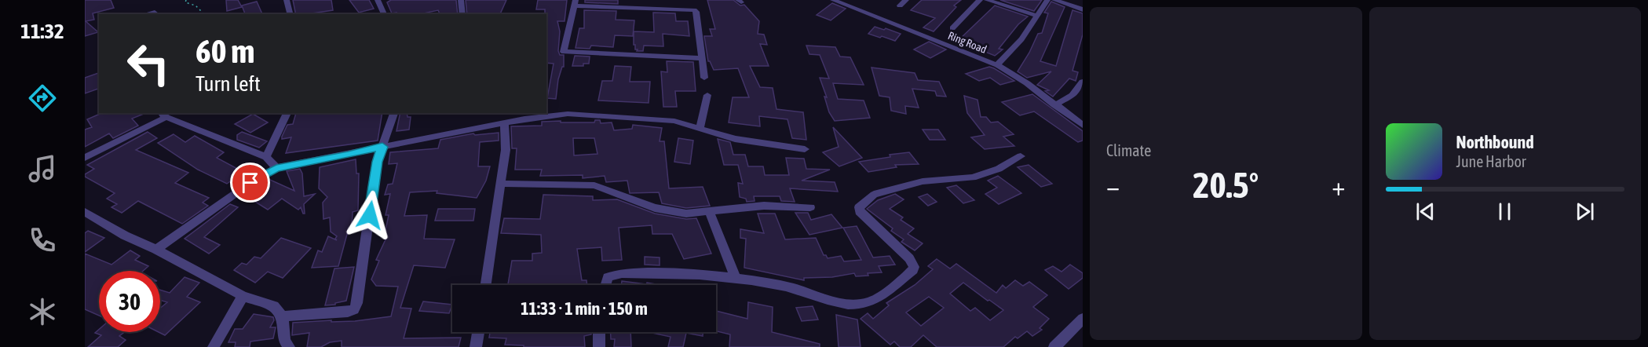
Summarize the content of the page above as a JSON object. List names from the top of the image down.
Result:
{
  "streets": {
    "street": ["Ring Road"]
  },
  "page": {
    "tabs": "11:32",
    "tile": "Climate",
    "turn": ["60 m", "Turn left"],
    "song": ["Northbound", "June Harbor"],
    "heat": ["−", "20.5°", "+"],
    "limit": "30",
    "trip": "11:33 · 1 min · 150 m"
  }
}
